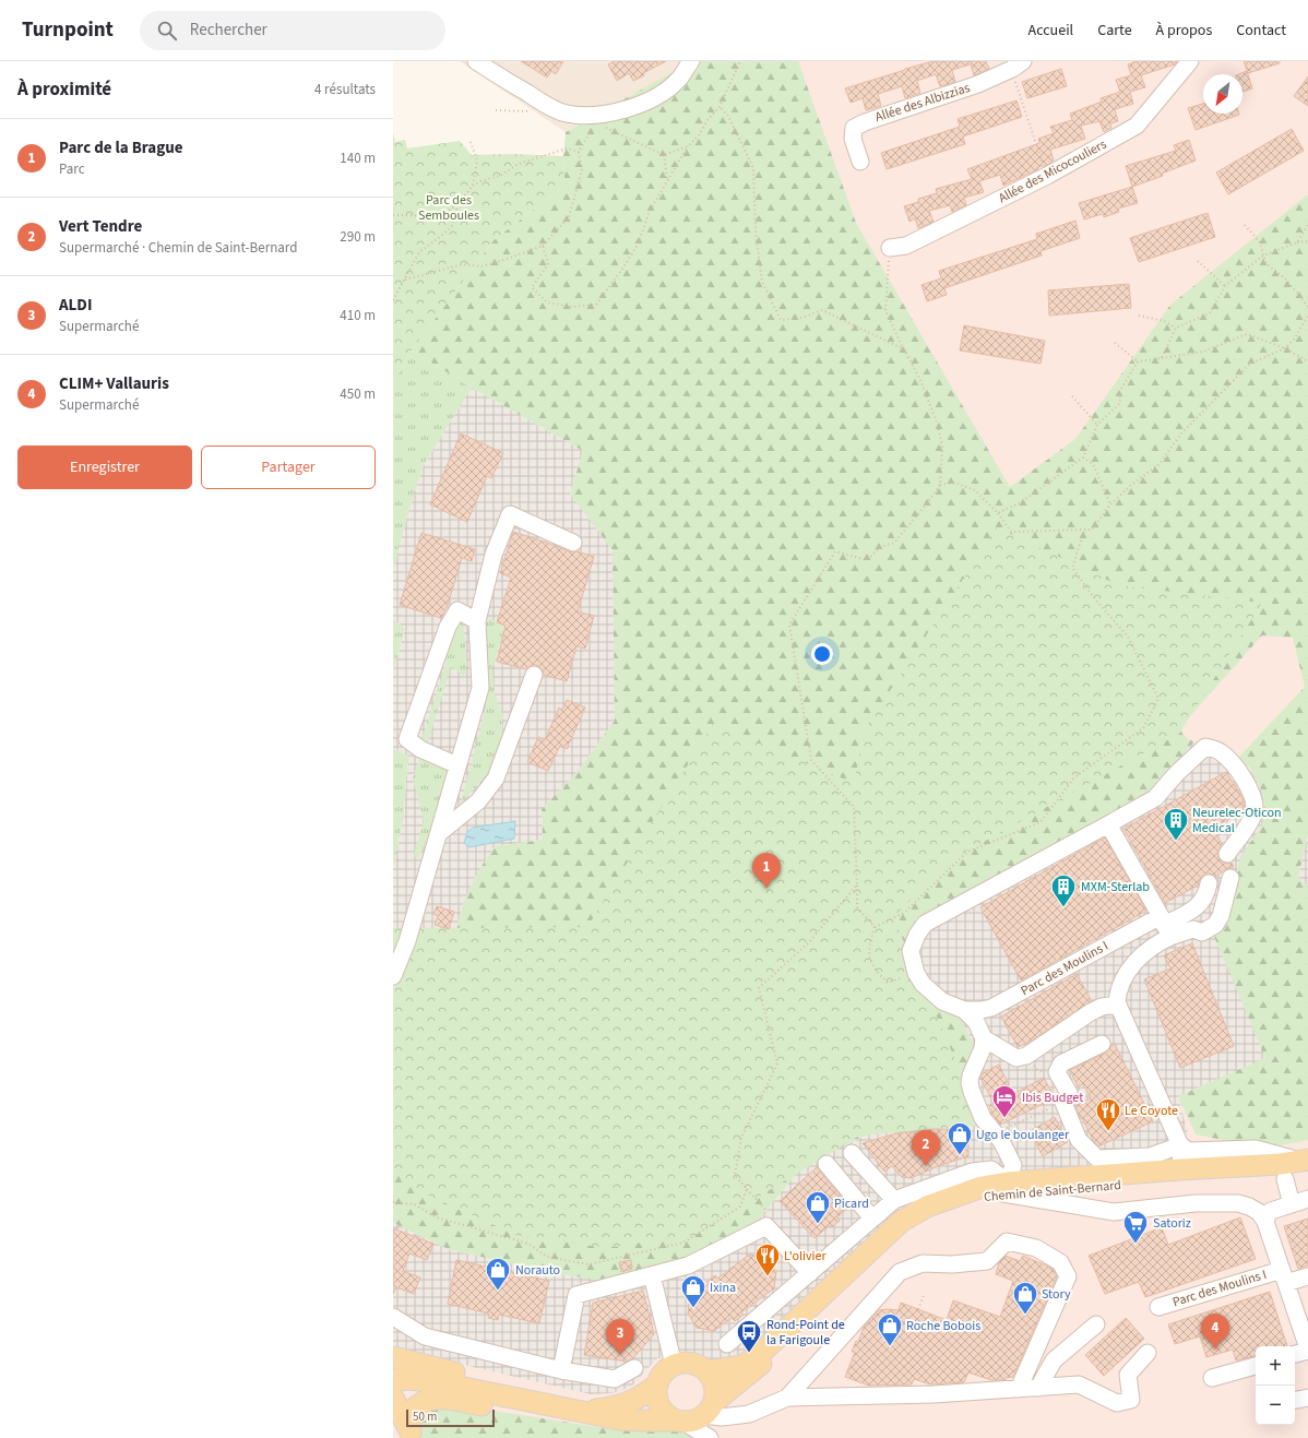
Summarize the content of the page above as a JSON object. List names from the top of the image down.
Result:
{
  "streets": {
    "main road": ["Chemin de Saint-Bernard"],
    "street": ["Allée des Albizzias", "Allée des Micocouliers", "Parc des Moulins I"]
  },
  "parks": ["Parc des Semboules"],
  "places": {
    "building": ["Neurelec-Oticon Medical", "MXM-Sterlab"],
    "hotel": ["Ibis Budget"],
    "restaurant": ["Le Coyote", "L'olivier"],
    "shop": [
      "Ugo le boulanger",
      "Picard",
      "Norauto",
      "Ixina",
      "Story",
      "Roche Bobois"
    ],
    "supermarket": ["Satoriz"],
    "bus stop": ["Rond-Point de la Farigoule"]
  },
  "scale_bar": "50 m",
  "north": "bottom left",
  "page": {
    "header": "Turnpoint",
    "search": "Rechercher",
    "nav": [
      "Accueil",
      "Carte",
      "À propos",
      "Contact"
    ],
    "heading": ["À proximité", "4 résultats"],
    "list": [
      {
        "mark": "1",
        "name": "Parc de la Brague",
        "note": "Parc",
        "value": "140 m"
      },
      {
        "mark": "2",
        "name": "Vert Tendre",
        "note": "Supermarché · Chemin de Saint-Bernard",
        "value": "290 m"
      },
      {
        "mark": "3",
        "name": "ALDI",
        "note": "Supermarché",
        "value": "410 m"
      },
      {
        "mark": "4",
        "name": "CLIM+ Vallauris",
        "note": "Supermarché",
        "value": "450 m"
      }
    ],
    "buttons": ["Enregistrer", "Partager"],
    "pins": [
      "1",
      "2",
      "4",
      "3"
    ],
    "map_buttons": ["+", "−"],
    "scale": "50 m"
  }
}
